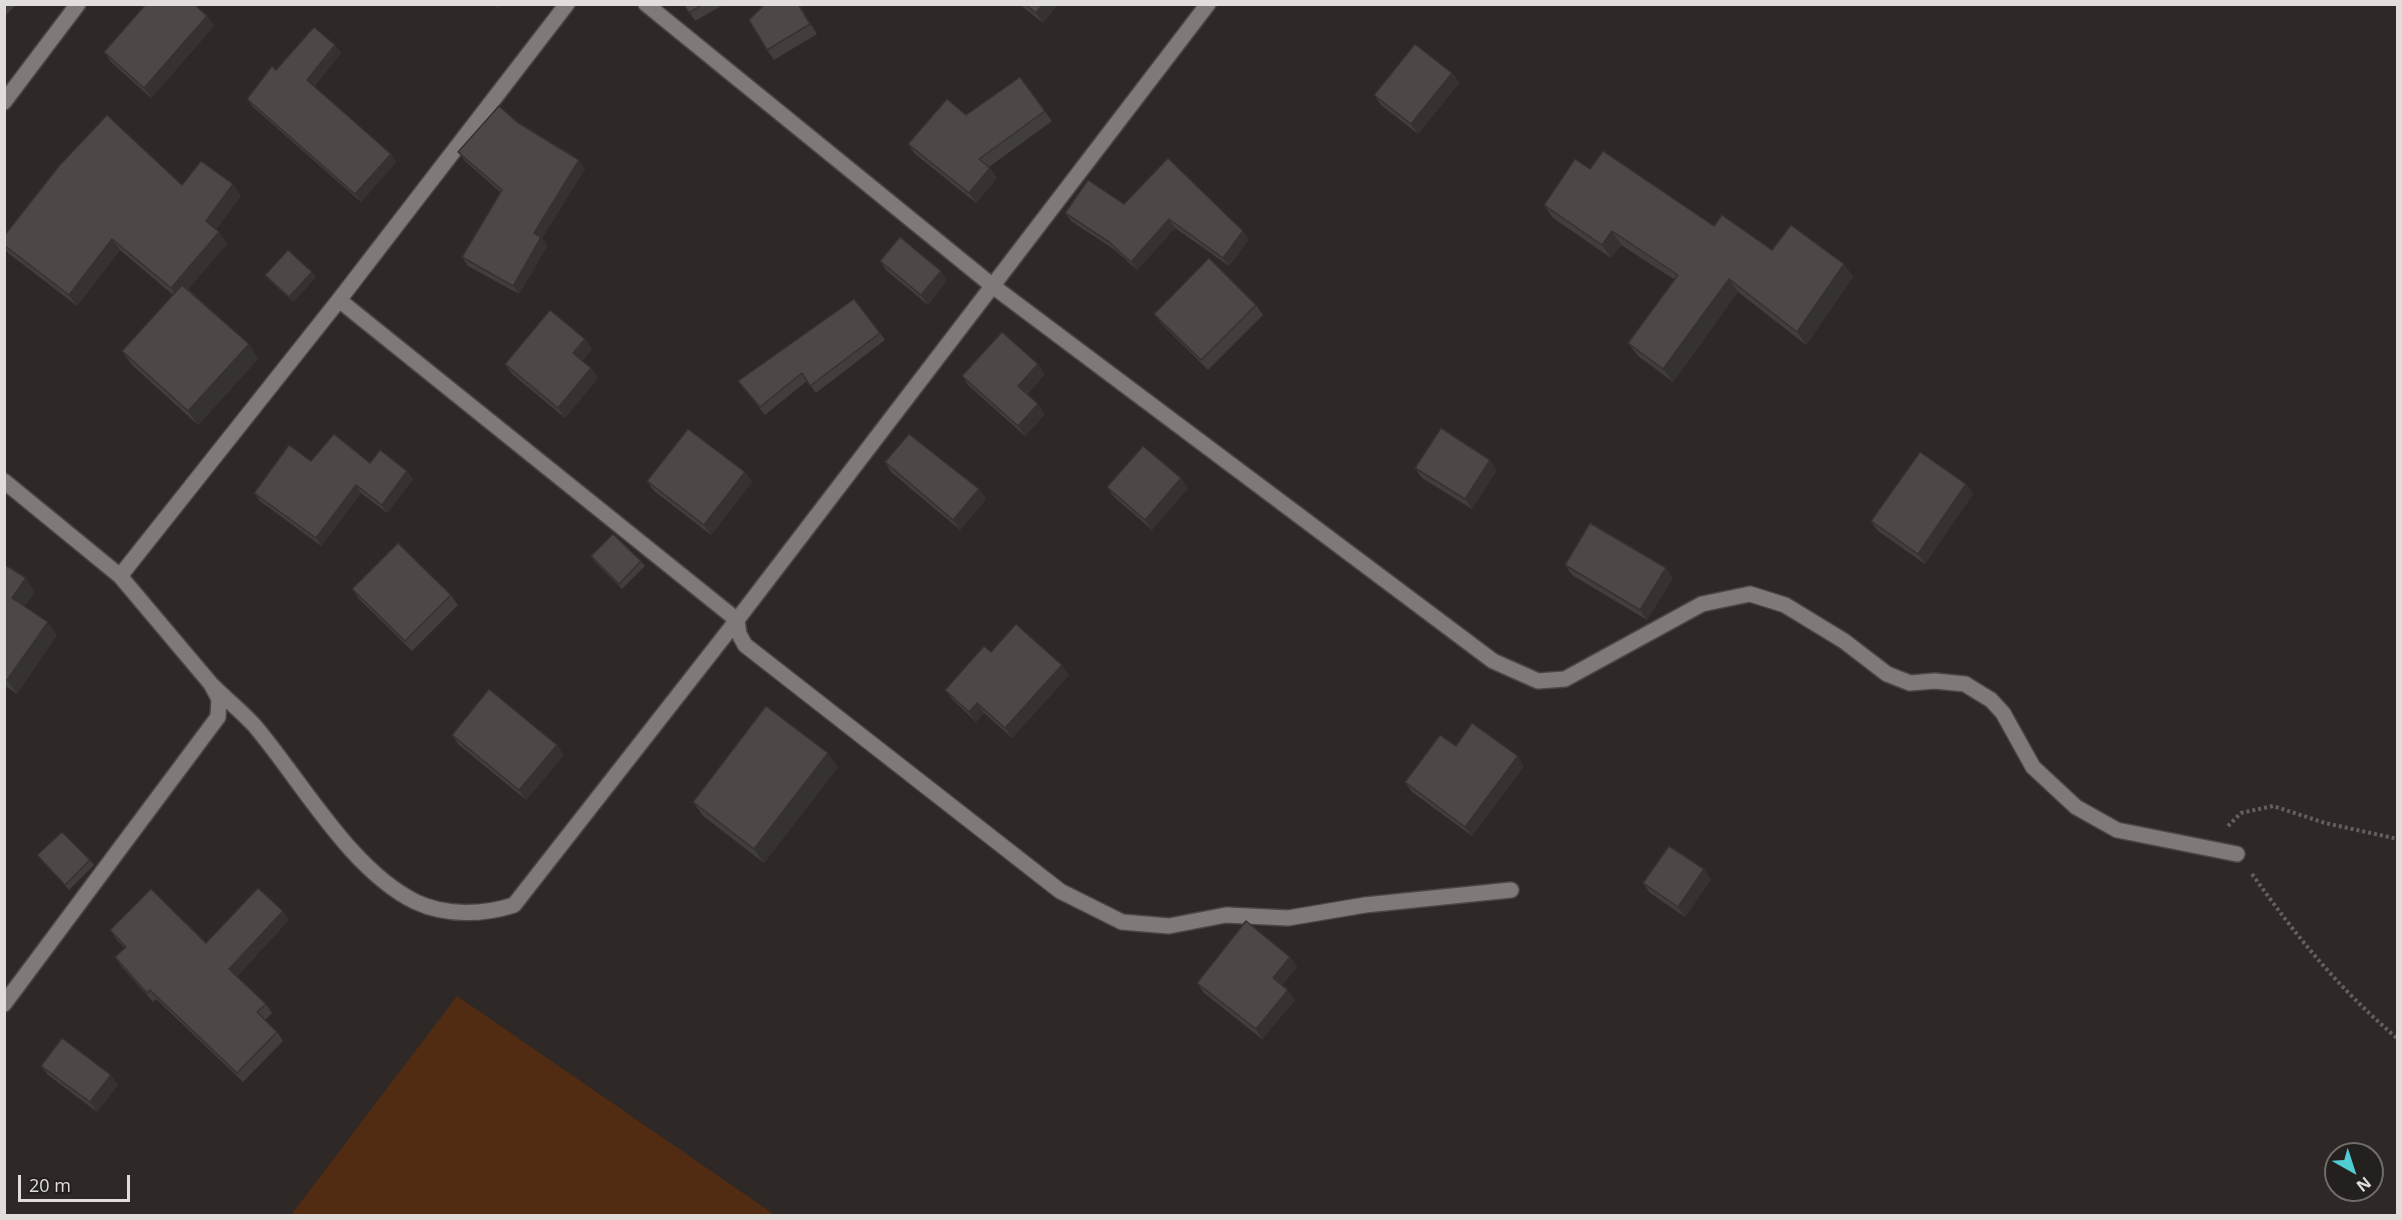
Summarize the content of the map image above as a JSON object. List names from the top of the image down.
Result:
{
  "scale_bar": "20 m",
  "north": "bottom right"
}
